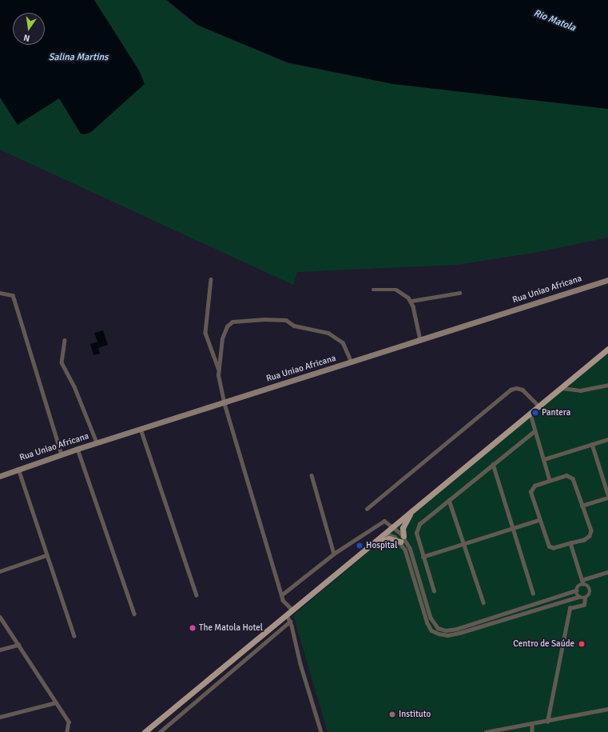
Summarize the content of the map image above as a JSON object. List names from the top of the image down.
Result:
{
  "streets": {
    "main road": ["Rua Uniao Africana"]
  },
  "water": ["Rio Matola", "Salina Martins"],
  "places": [
    "Pantera",
    "Hospital",
    "The Matola Hotel",
    "Centro de Saúde",
    "Instituto"
  ],
  "north": "bottom"
}
